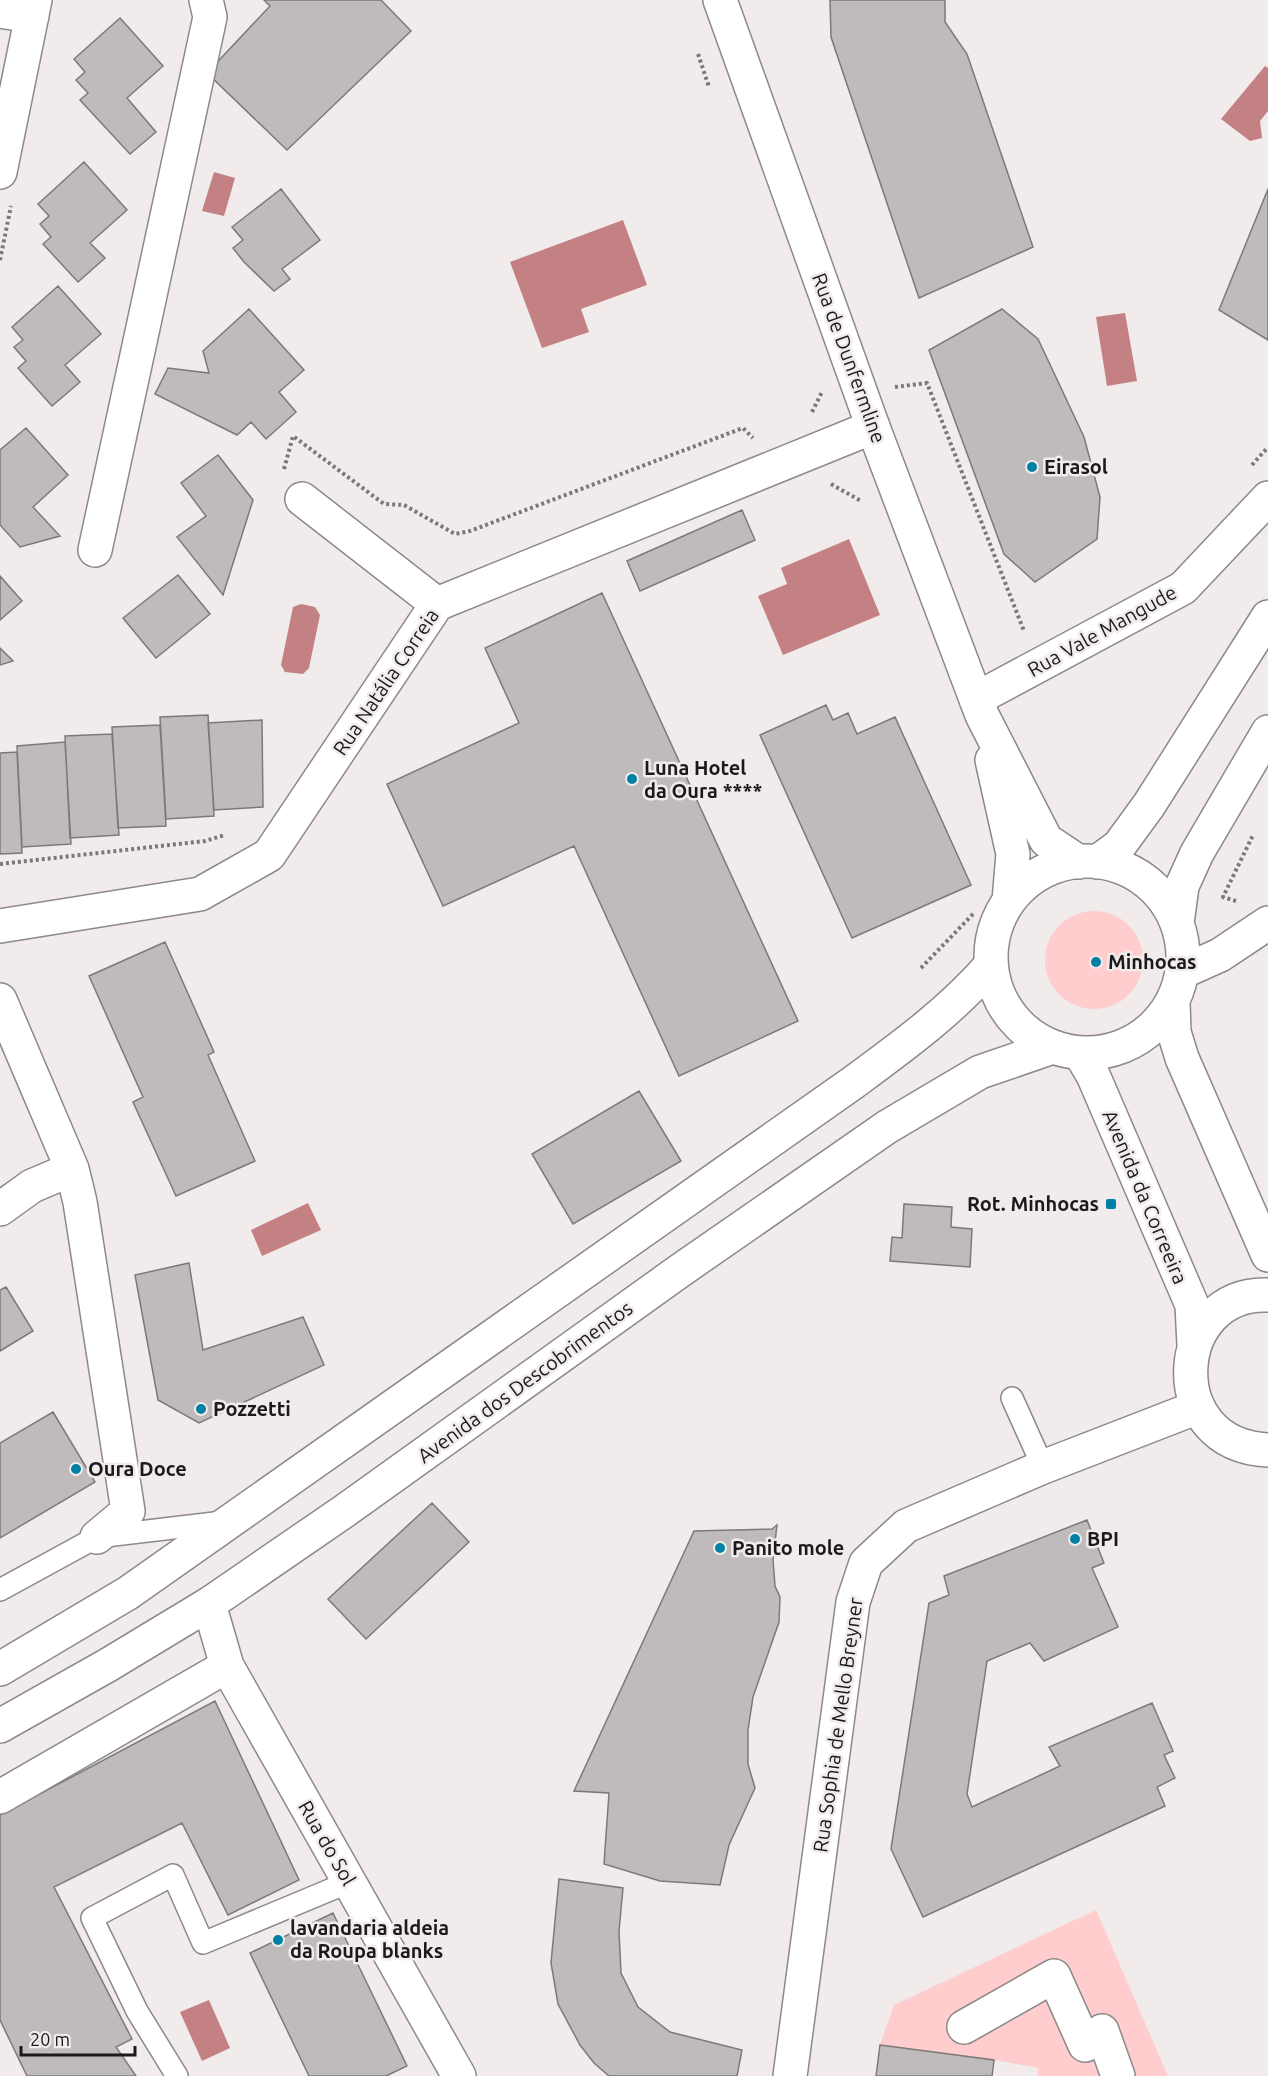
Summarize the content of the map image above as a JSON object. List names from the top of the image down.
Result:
{
  "streets": {
    "street": [
      "Rua de Dunfermline",
      "Rua Vale Mangude",
      "Rua Natália Correia",
      "Avenida da Correeira",
      "Avenida dos Descobrimentos",
      "Rua Sophia de Mello Breyner",
      "Rua do Sol"
    ]
  },
  "crossings": [
    ["Rua de Dunfermline", "Rua Vale Mangude"],
    ["Rua de Dunfermline", "Rua Natália Correia"],
    ["Rua de Dunfermline", "Avenida da Correeira"],
    ["Rua de Dunfermline", "Avenida dos Descobrimentos"],
    ["Avenida da Correeira", "Avenida dos Descobrimentos"],
    ["Avenida da Correeira", "Rua Sophia de Mello Breyner"],
    ["Avenida dos Descobrimentos", "Rua do Sol"]
  ],
  "places": {
    "other": [
      "Eirasol",
      "Luna Hotel da Oura ****",
      "Minhocas",
      "Pozzetti",
      "Oura Doce",
      "BPI",
      "Panito mole",
      "lavandaria aldeia da Roupa blanks"
    ],
    "transit": ["Rot. Minhocas"]
  },
  "scale_bar": "20 m"
}
